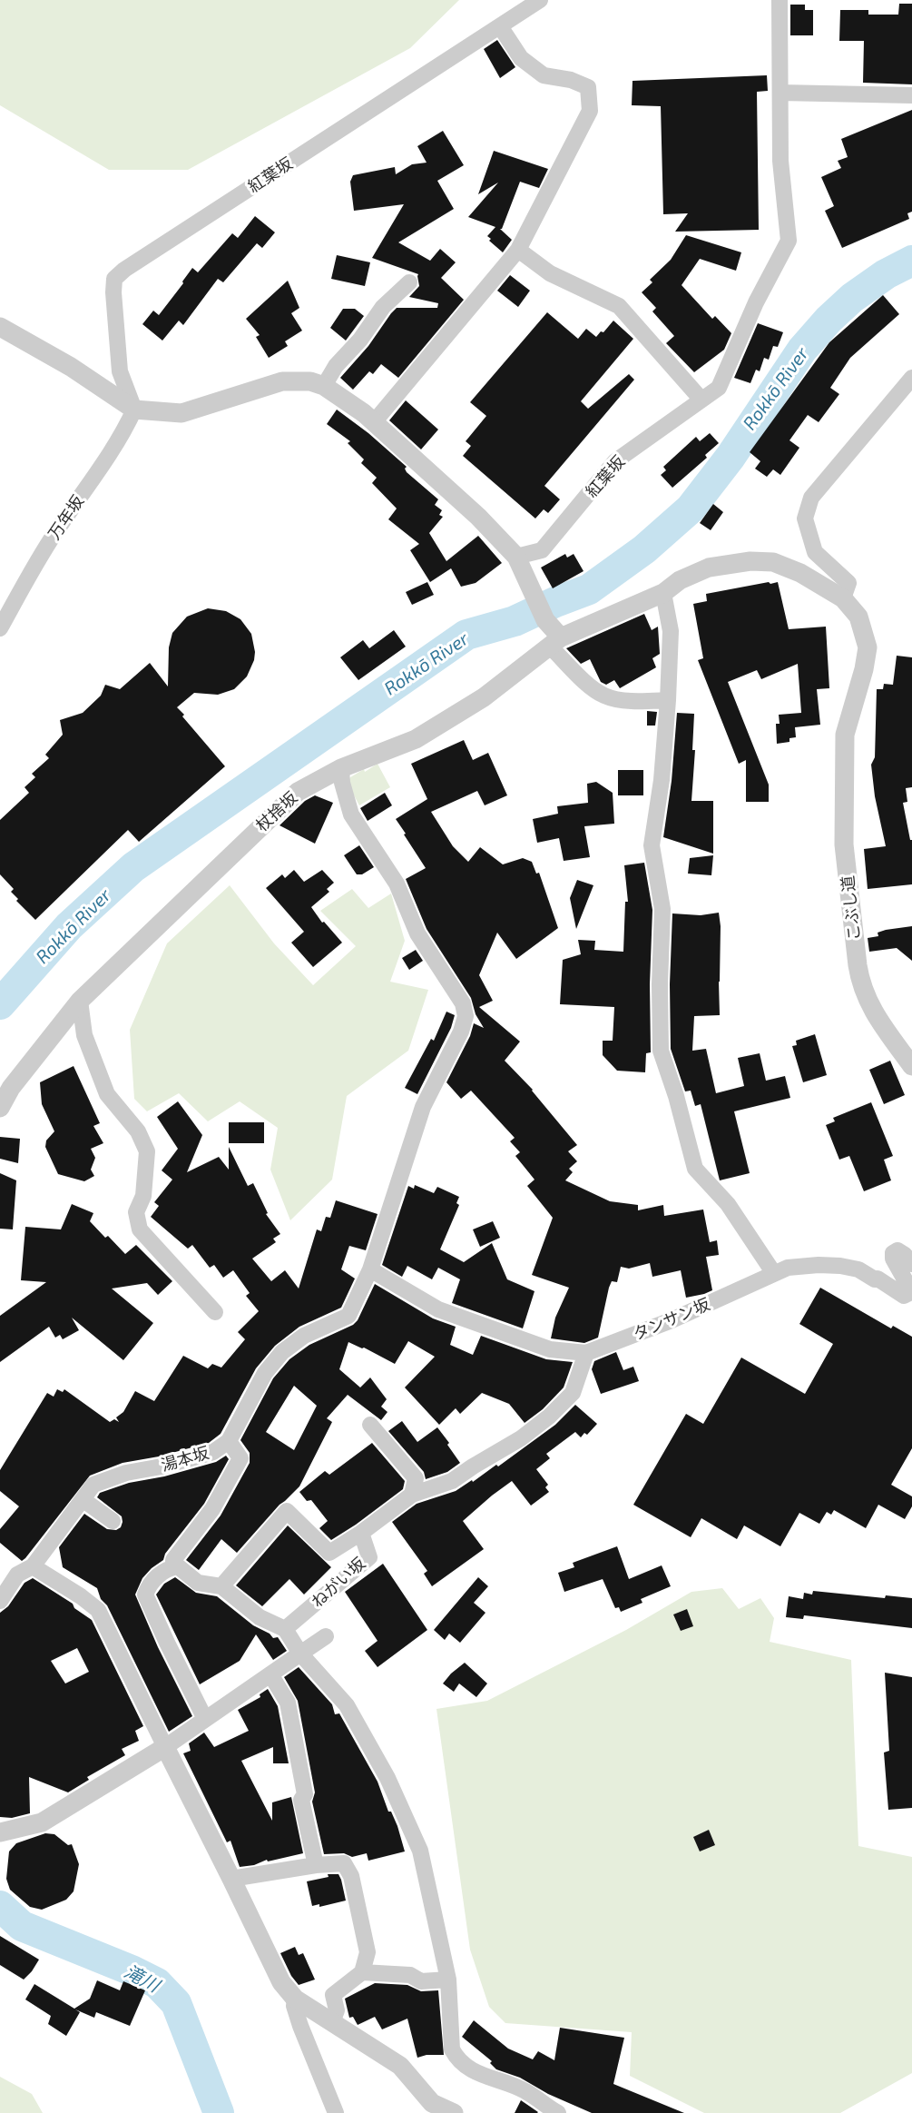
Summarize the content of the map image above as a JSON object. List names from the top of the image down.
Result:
{
  "streets": {
    "street": [
      "紅葉坂",
      "万年坂",
      "杖捨坂",
      "こぶし道",
      "タンサン坂",
      "湯本坂",
      "ねがい坂"
    ]
  },
  "crossings": [
    ["紅葉坂", "万年坂"],
    ["杖捨坂", "こぶし道"],
    ["杖捨坂", "湯本坂"],
    ["タンサン坂", "湯本坂"],
    ["タンサン坂", "ねがい坂"]
  ],
  "water": ["Rokkō River", "滝川"]
}
